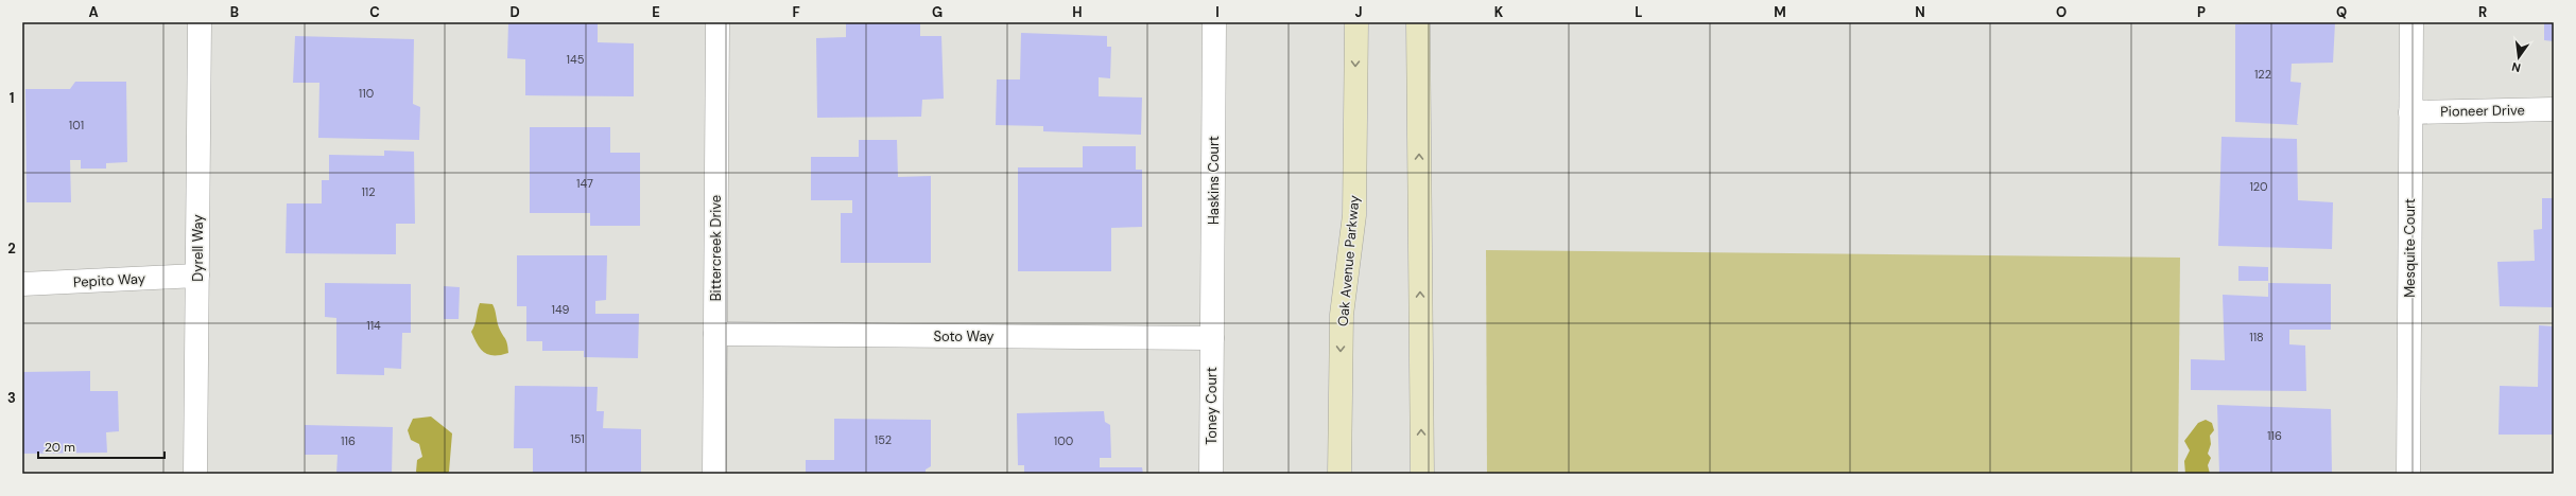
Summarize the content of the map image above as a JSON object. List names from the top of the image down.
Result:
{
  "streets": {
    "street": [
      "Pioneer Drive",
      "Haskins Court",
      "Dyrell Way",
      "Bittercreek Drive",
      "Mesquite Court",
      "Oak Avenue Parkway",
      "Pepito Way",
      "Soto Way",
      "Toney Court"
    ]
  },
  "crossings": [
    ["Pioneer Drive", "Mesquite Court"],
    ["Haskins Court", "Soto Way"],
    ["Haskins Court", "Toney Court"],
    ["Dyrell Way", "Pepito Way"],
    ["Bittercreek Drive", "Soto Way"],
    ["Soto Way", "Toney Court"]
  ],
  "house_numbers": [
    "145",
    "122",
    "110",
    "101",
    "147",
    "120",
    "112",
    "149",
    "114",
    "118",
    "116",
    "151",
    "152",
    "116",
    "100"
  ],
  "scale_bar": "20 m",
  "north": "bottom",
  "grid": {
    "columns": [
      "A",
      "B",
      "C",
      "D",
      "E",
      "F",
      "G",
      "H",
      "I",
      "J",
      "K",
      "L",
      "M",
      "N",
      "O",
      "P",
      "Q",
      "R"
    ],
    "rows": ["1", "2", "3"]
  }
}
